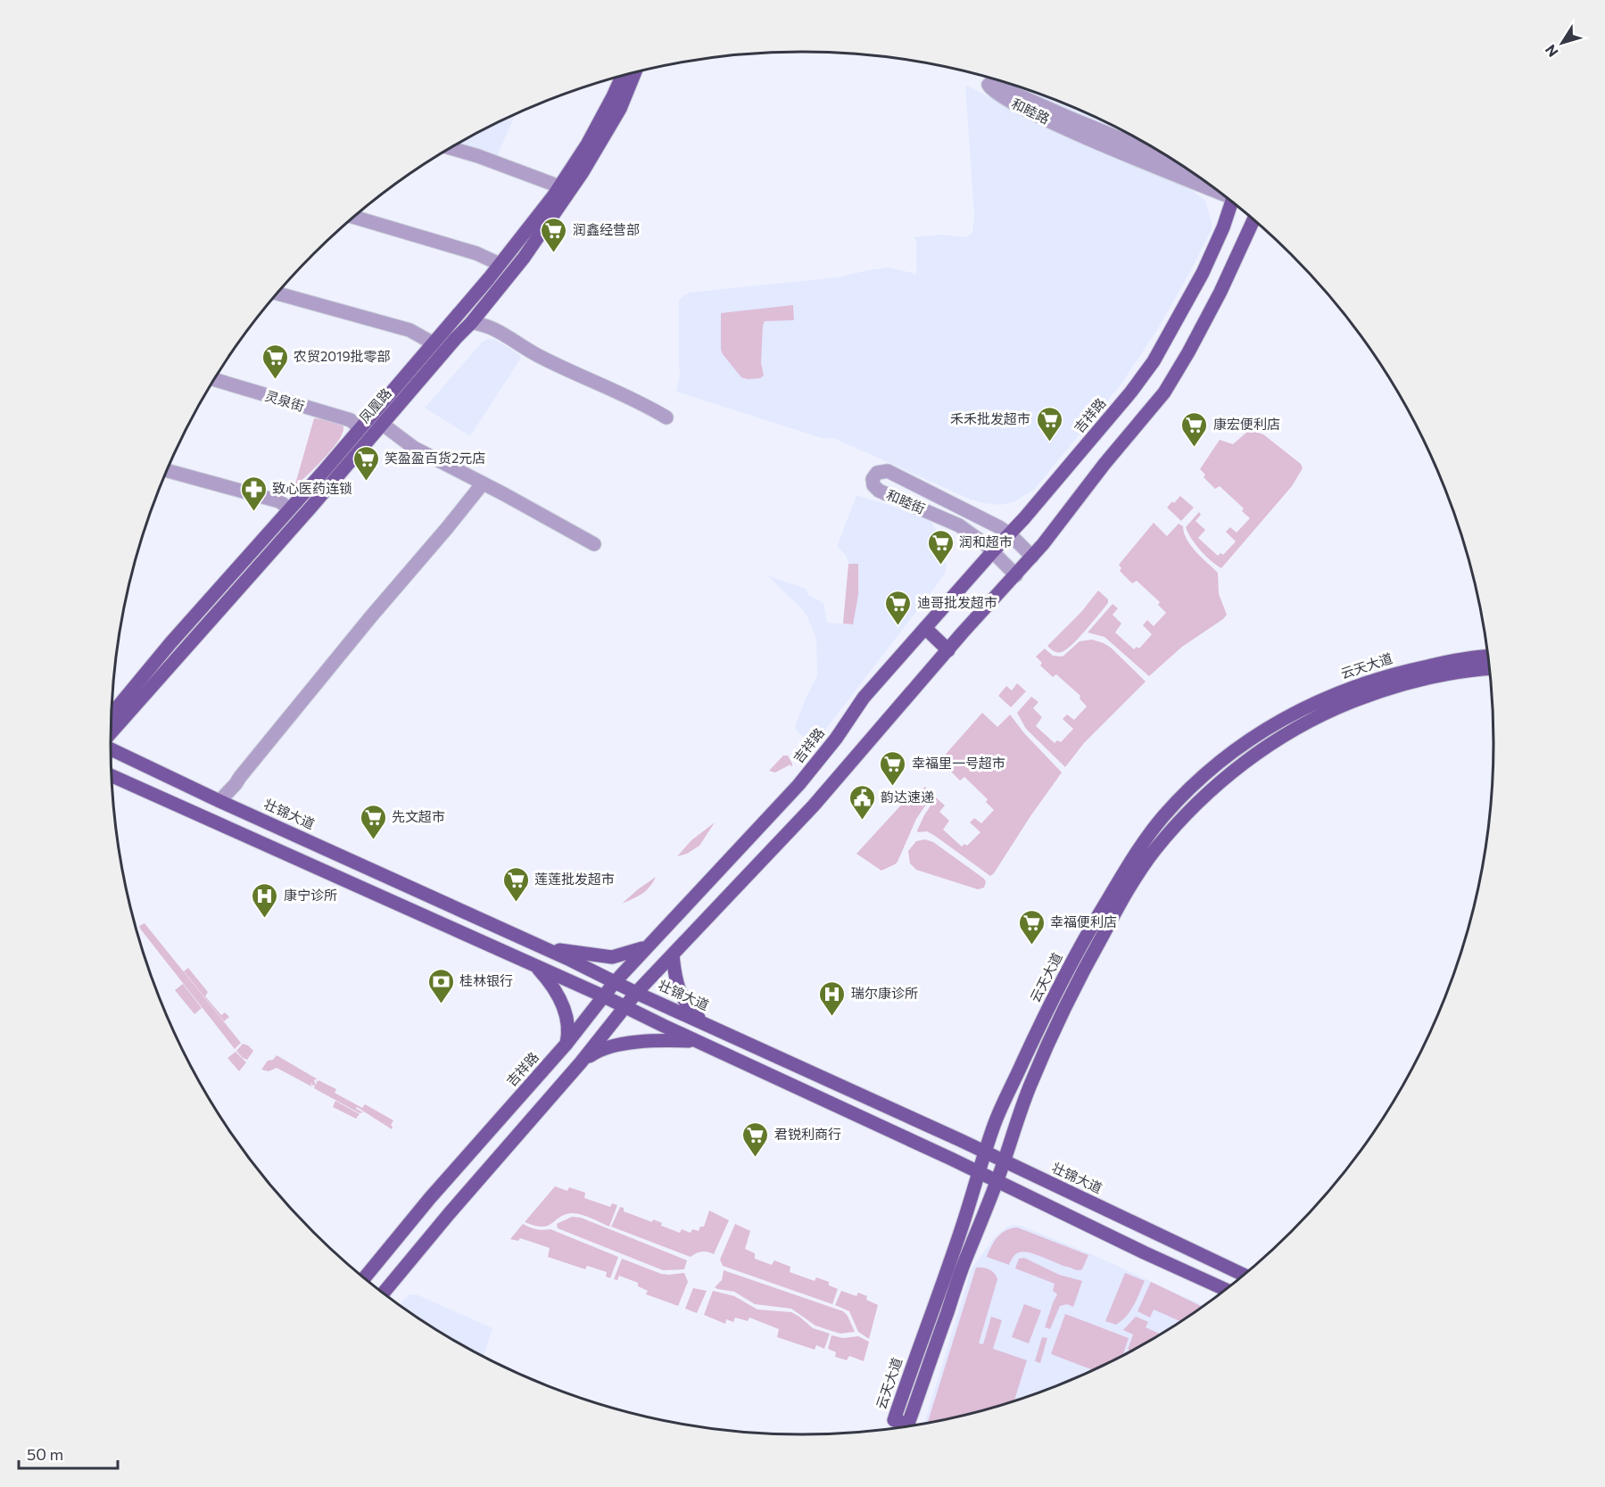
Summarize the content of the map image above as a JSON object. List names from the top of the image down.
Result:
{
  "streets": {
    "main road": [
      "凤凰路",
      "吉祥路",
      "云天大道",
      "壮锦大道"
    ],
    "street": ["和睦路", "灵泉街", "和睦街"]
  },
  "crossings": [
    ["灵泉街", "凤凰路"],
    ["吉祥路", "和睦街"],
    ["吉祥路", "壮锦大道"],
    ["云天大道", "壮锦大道"]
  ],
  "places": {
    "supermarket": [
      "润鑫经营部",
      "农贸2019批零部",
      "禾禾批发超市",
      "康宏便利店",
      "笑盈盈百货2元店",
      "润和超市",
      "迪哥批发超市",
      "幸福里一号超市",
      "先文超市",
      "莲莲批发超市",
      "幸福便利店",
      "君锐利商行"
    ],
    "pharmacy": ["致心医药连锁"],
    "public building": ["韵达速递"],
    "hospital": ["康宁诊所", "瑞尔康诊所"],
    "bank": ["桂林银行"]
  },
  "scale_bar": "50 m",
  "north": "bottom left"
}
